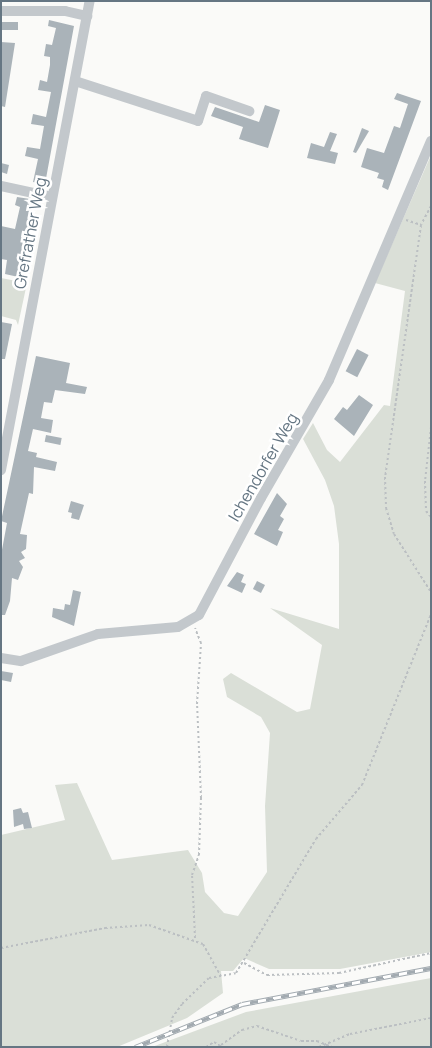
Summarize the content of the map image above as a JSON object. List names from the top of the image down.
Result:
{
  "streets": {
    "street": ["Grefrather Weg", "Ichendorfer Weg"]
  }
}
